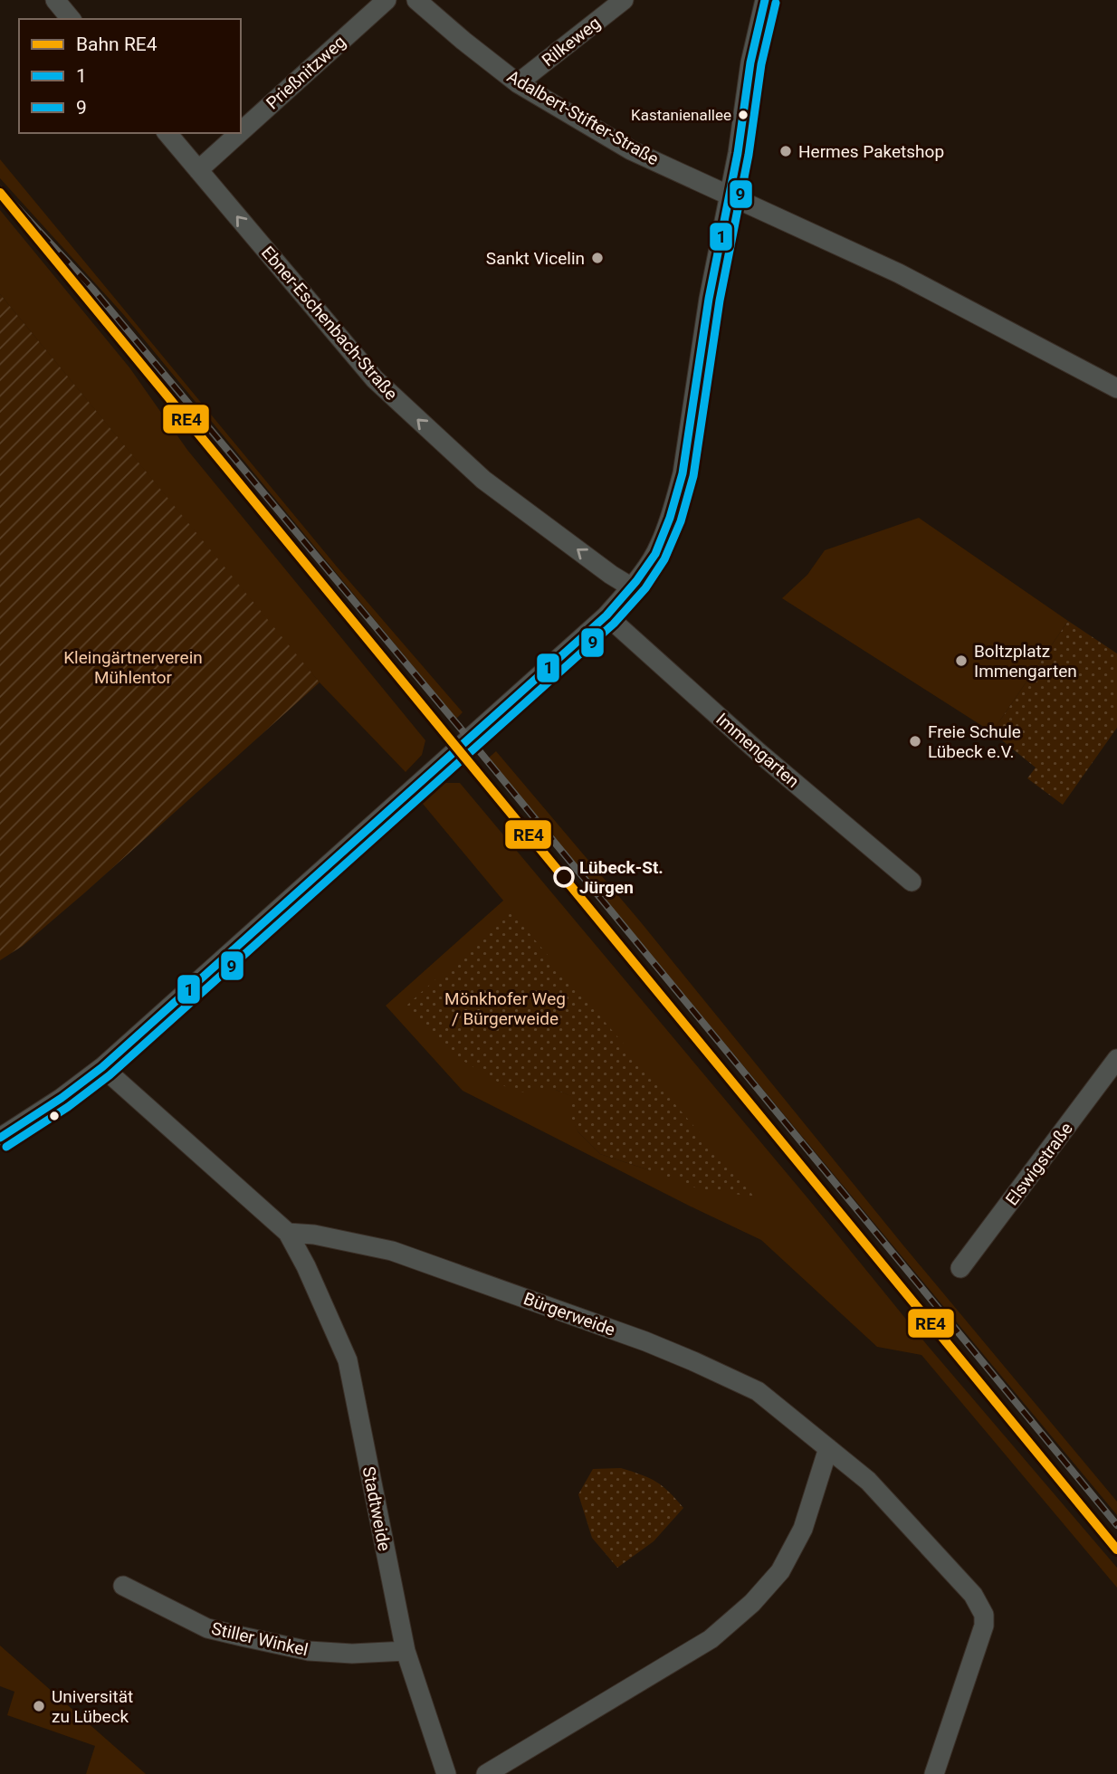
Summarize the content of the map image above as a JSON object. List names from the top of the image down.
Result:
{
  "streets": {
    "street": [
      "Rilkeweg",
      "Prießnitzweg",
      "Adalbert-Stifter-Straße",
      "Ebner-Eschenbach-Straße",
      "Immengarten",
      "Elswigstraße",
      "Bürgerweide",
      "Stadtweide",
      "Stiller Winkel"
    ]
  },
  "crossings": [
    ["Rilkeweg", "Adalbert-Stifter-Straße"],
    ["Prießnitzweg", "Ebner-Eschenbach-Straße"],
    ["Bürgerweide", "Stadtweide"],
    ["Stadtweide", "Stiller Winkel"]
  ],
  "one_way": ["Ebner-Eschenbach-Straße"],
  "parks": ["Kleingärtnerverein Mühlentor", "Mönkhofer Weg / Bürgerweide"],
  "places": [
    "Kastanienallee",
    "Hermes Paketshop",
    "Sankt Vicelin",
    "Boltzplatz Immengarten",
    "Freie Schule Lübeck e.V.",
    "Lübeck-St. Jürgen",
    "Universität zu Lübeck"
  ],
  "lines": ["transit line 1", "transit line 9", "rail line RE4"],
  "legend": ["Bahn RE4", "1", "9"]
}
